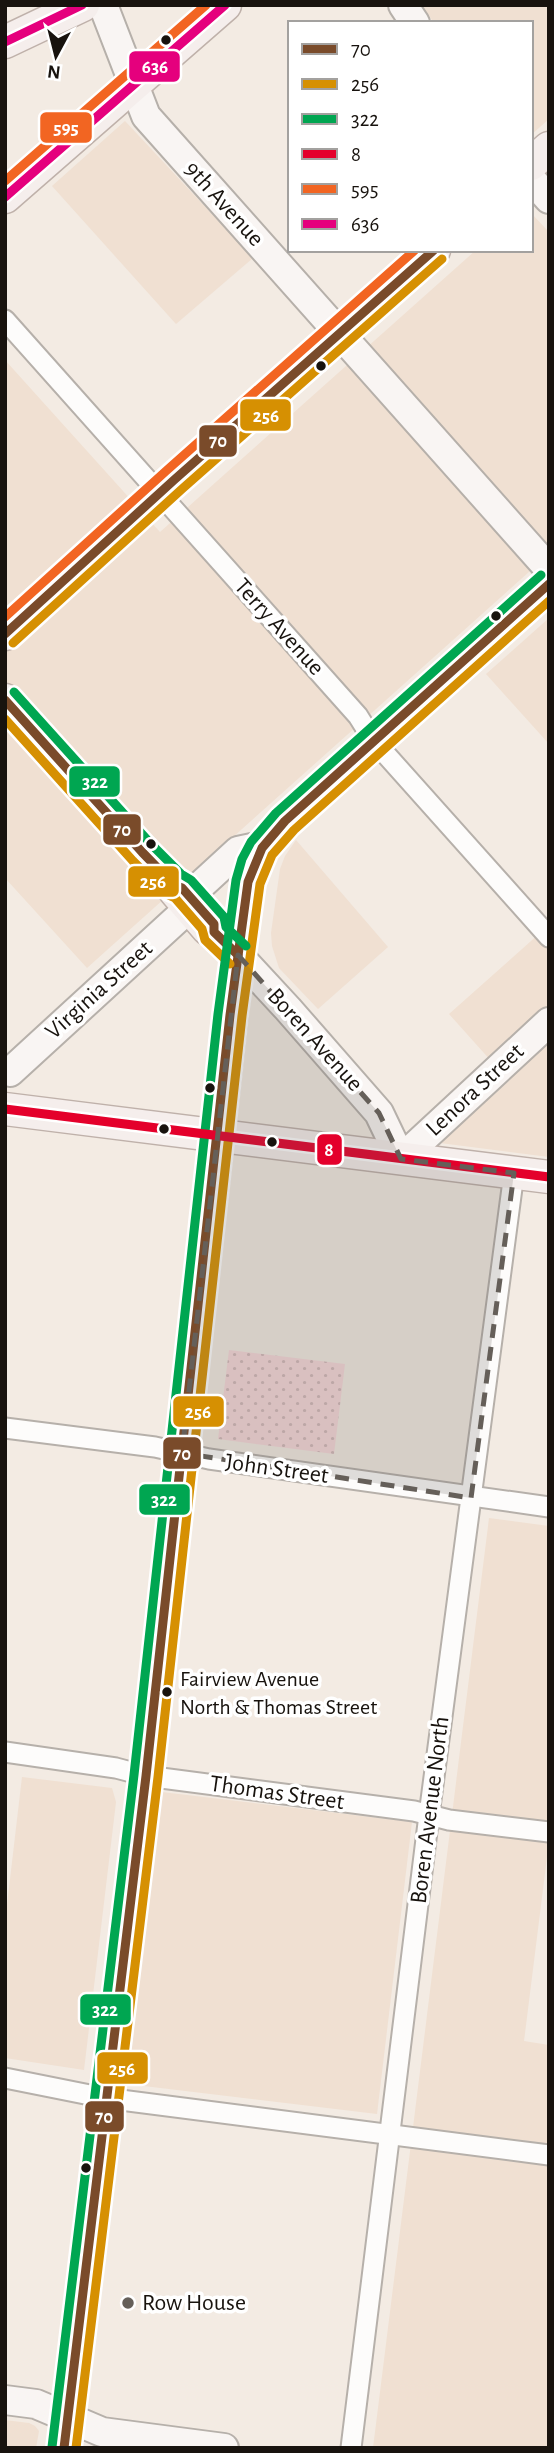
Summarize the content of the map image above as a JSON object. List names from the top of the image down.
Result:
{
  "streets": {
    "main road": ["Boren Avenue"],
    "street": [
      "9th Avenue",
      "Terry Avenue",
      "Virginia Street",
      "Lenora Street",
      "John Street",
      "Thomas Street",
      "Boren Avenue North"
    ]
  },
  "crossings": [
    ["Terry Avenue", "Virginia Street"],
    ["Virginia Street", "Boren Avenue"],
    ["Boren Avenue", "Lenora Street"],
    ["John Street", "Boren Avenue North"],
    ["Thomas Street", "Boren Avenue North"]
  ],
  "places": ["Fairview Avenue North & Thomas Street", "Row House"],
  "lines": [
    "transit line 595",
    "transit line 636",
    "transit line 70",
    "transit line 256",
    "transit line 322",
    "transit line 8"
  ],
  "legend": [
    "70",
    "256",
    "322",
    "8",
    "595",
    "636"
  ],
  "north": "bottom"
}
